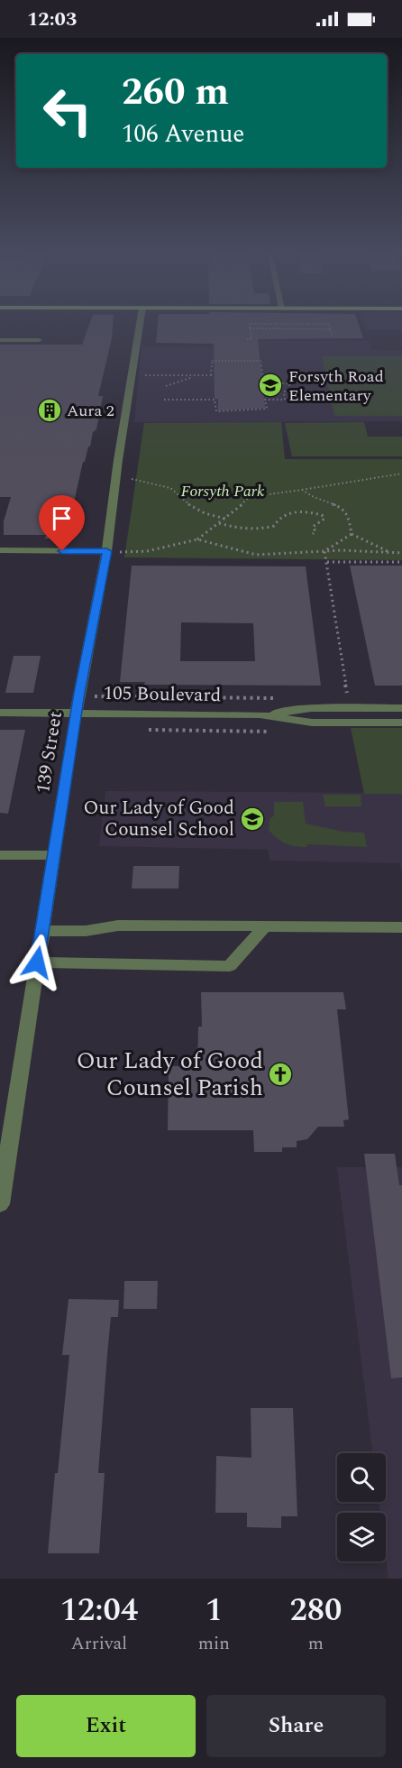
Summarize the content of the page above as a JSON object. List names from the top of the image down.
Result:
{
  "streets": {
    "street": ["105 Boulevard", "139 Street"]
  },
  "crossings": [
    ["105 Boulevard", "139 Street"]
  ],
  "parks": ["Forsyth Park"],
  "places": {
    "school or university": ["Forsyth Road Elementary", "Our Lady of Good Counsel School"],
    "building": ["Aura 2"],
    "church": ["Our Lady of Good Counsel Parish"]
  },
  "page": {
    "status": "12:03",
    "turn": ["260 m", "106 Avenue"],
    "eta": [
      "12:04",
      "Arrival",
      "1",
      "min",
      "280",
      "m"
    ],
    "buttons": ["Exit", "Share"]
  }
}
